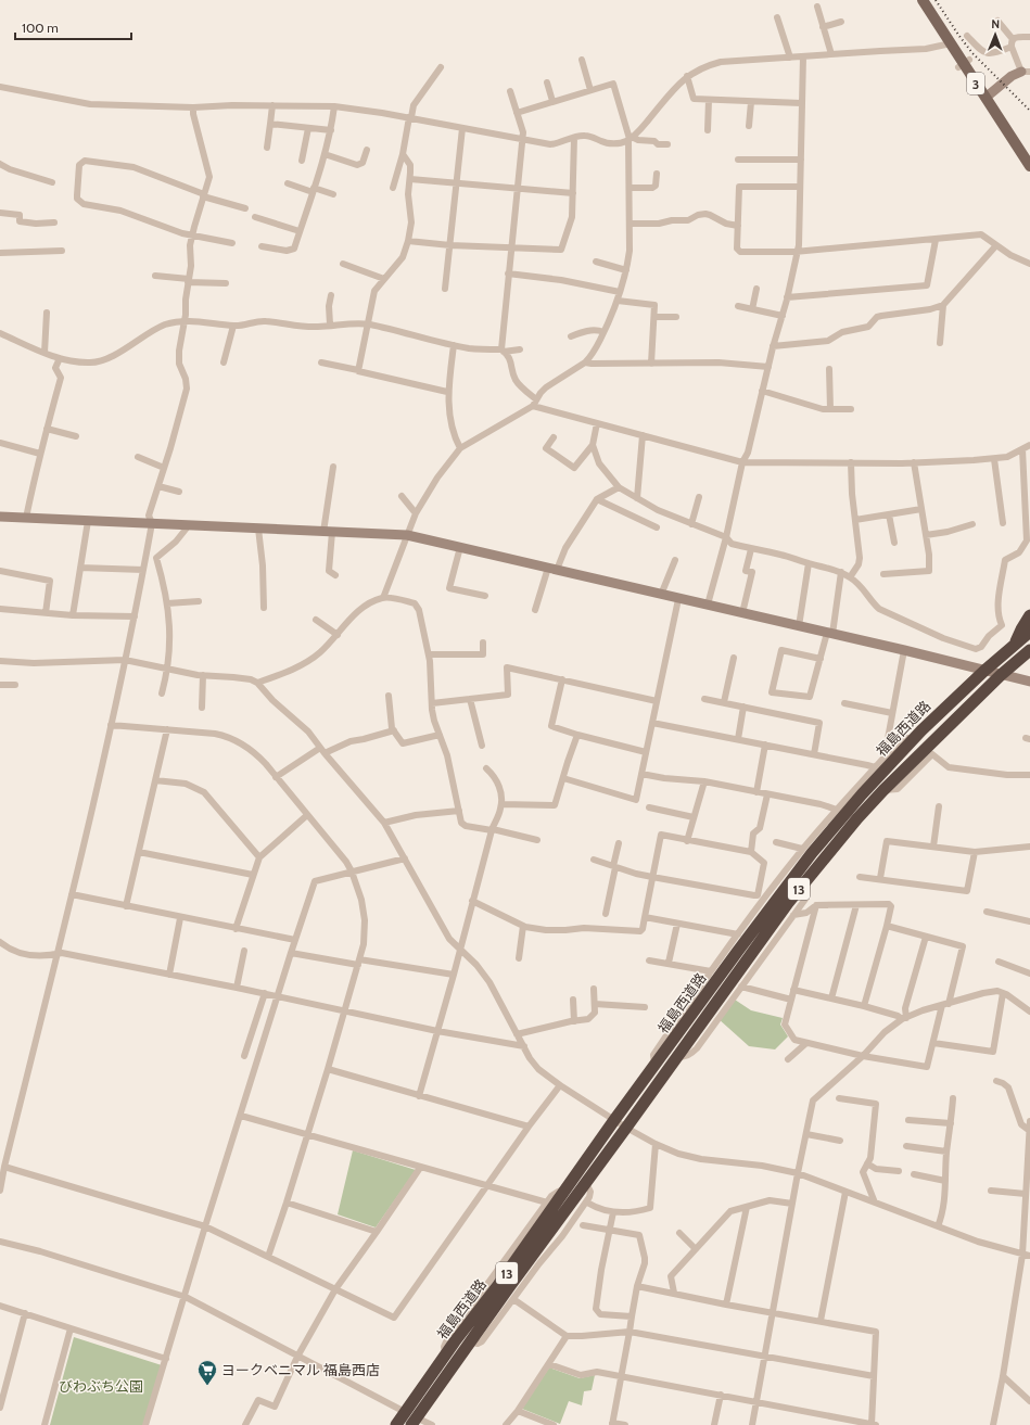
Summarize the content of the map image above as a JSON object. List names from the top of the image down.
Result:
{
  "streets": {
    "highway": ["福島西道路", "13"],
    "main road": ["3"]
  },
  "parks": ["びわぶち公園"],
  "places": {
    "supermarket": ["ヨークベニマル 福島西店"]
  },
  "scale_bar": "100 m",
  "north": "top"
}
